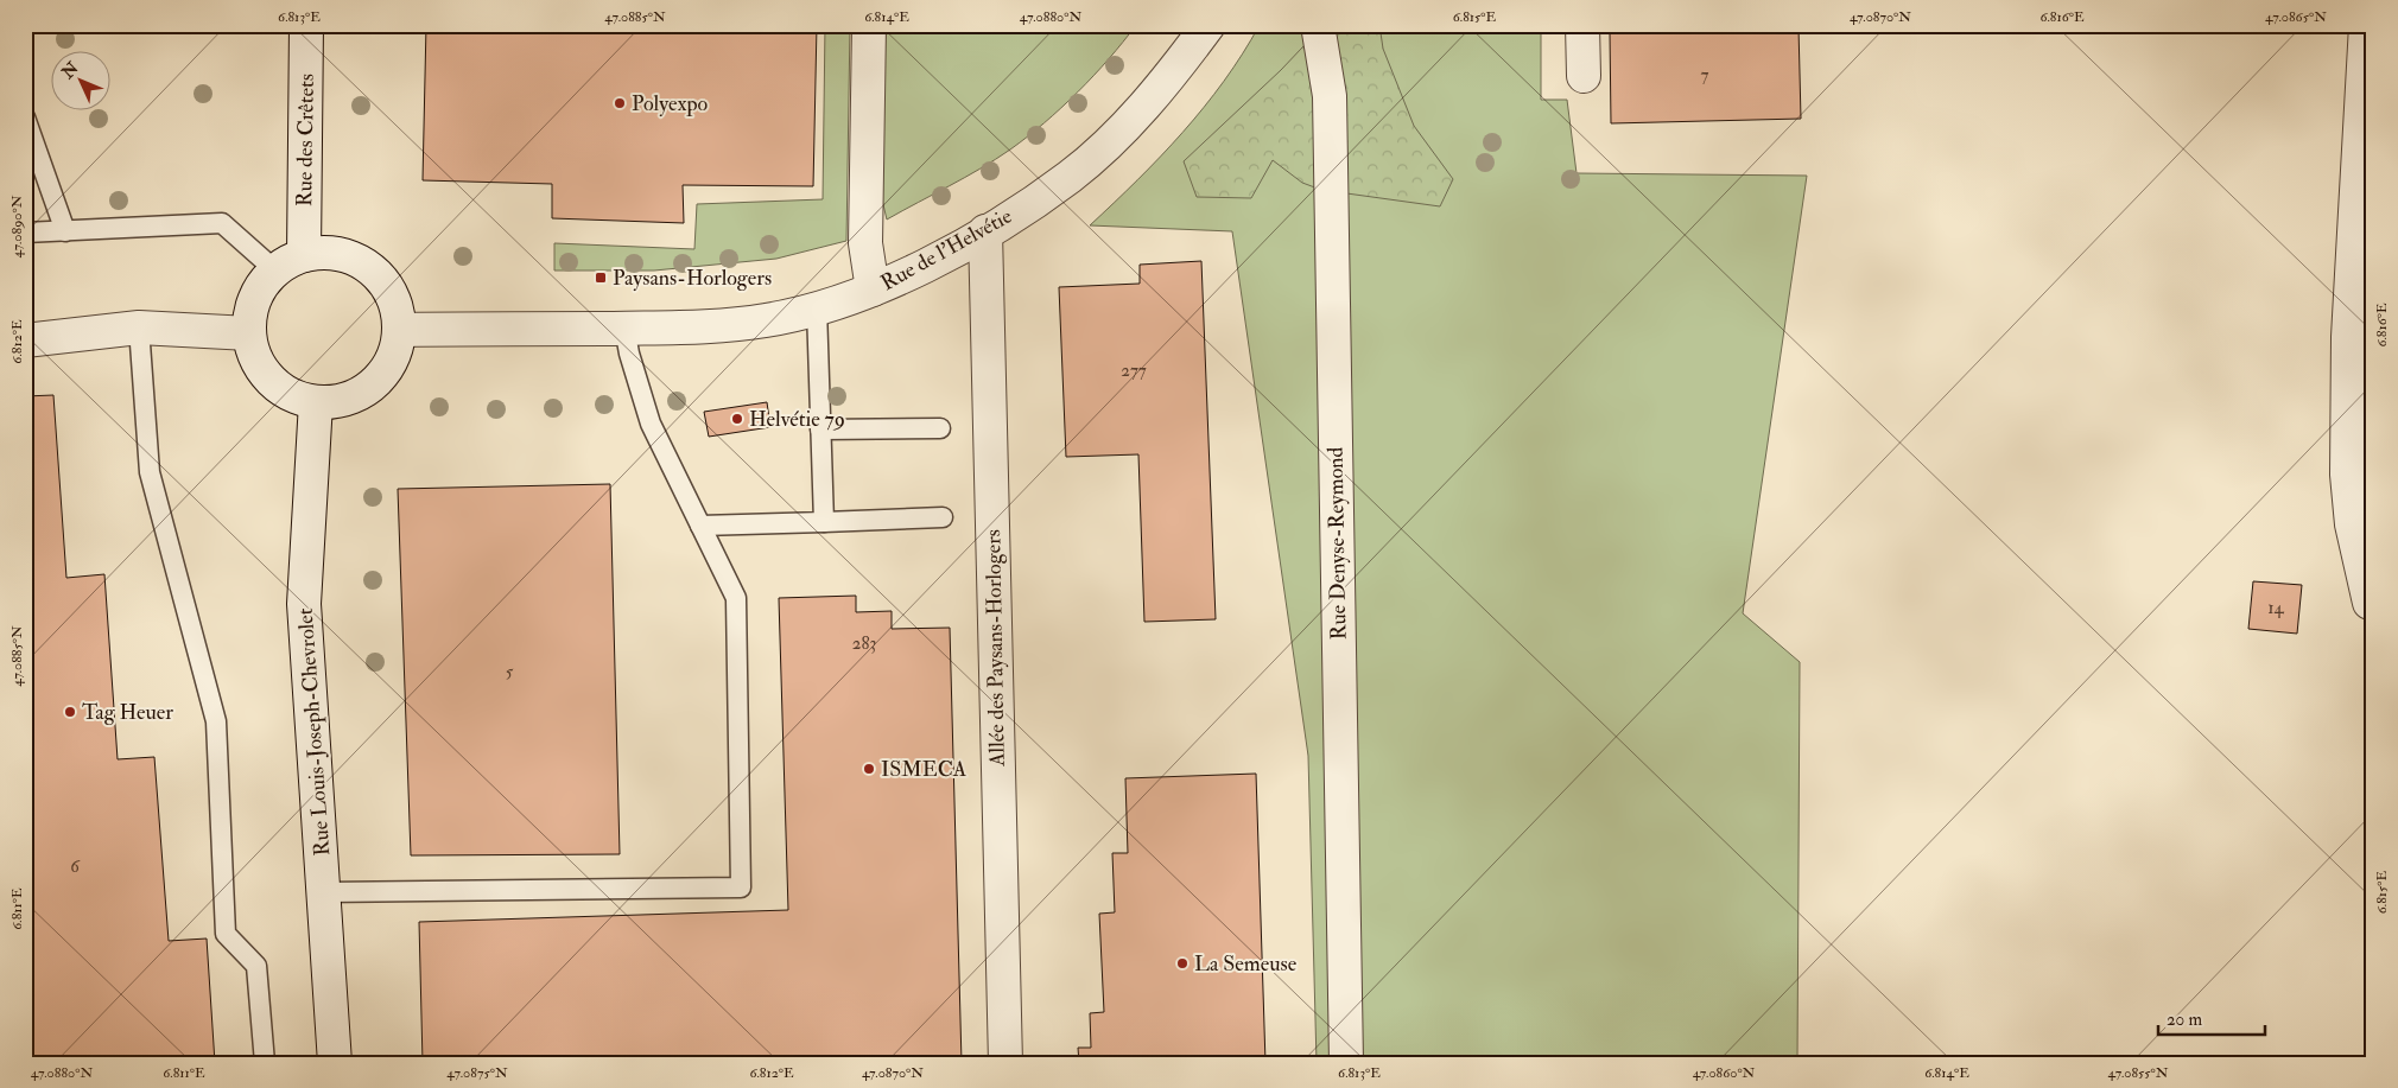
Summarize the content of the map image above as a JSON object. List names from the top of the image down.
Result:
{
  "streets": {
    "street": [
      "Rue des Crêtets",
      "Rue de l'Helvétie",
      "Rue Denyse-Reymond",
      "Allée des Paysans-Horlogers",
      "Rue Louis-Joseph-Chevrolet"
    ]
  },
  "crossings": [
    ["Rue des Crêtets", "Rue de l'Helvétie"],
    ["Rue des Crêtets", "Rue Louis-Joseph-Chevrolet"],
    ["Rue de l'Helvétie", "Allée des Paysans-Horlogers"],
    ["Rue de l'Helvétie", "Rue Louis-Joseph-Chevrolet"]
  ],
  "places": {
    "other": [
      "Polyexpo",
      "Helvétie 79",
      "Tag Heuer",
      "ISMECA",
      "La Semeuse"
    ],
    "transit": ["Paysans-Horlogers"]
  },
  "house_numbers": [
    "7",
    "277",
    "14",
    "283",
    "5",
    "6"
  ],
  "scale_bar": "20 m",
  "north": "top left",
  "coordinates": [
    "6.813°E",
    "47.0885°N",
    "6.814°E",
    "47.0880°N",
    "6.815°E",
    "47.0870°N",
    "6.816°E",
    "47.0865°N",
    "47.0890°N",
    "6.812°E",
    "6.811°E",
    "47.0875°N",
    "47.0860°N",
    "47.0855°N"
  ]
}
